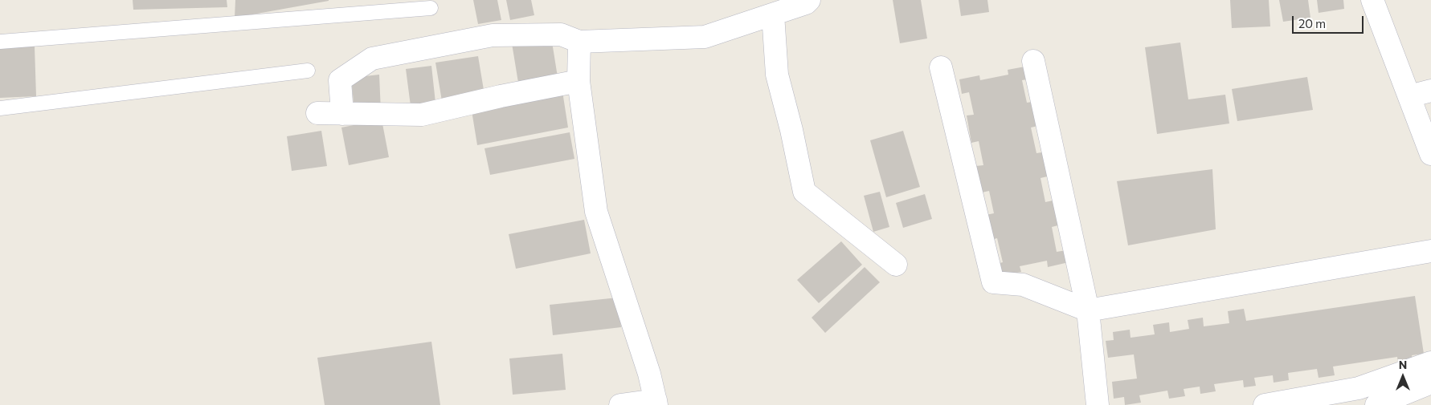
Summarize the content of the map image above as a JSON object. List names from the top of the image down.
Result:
{
  "scale_bar": "20 m",
  "north": "top"
}
